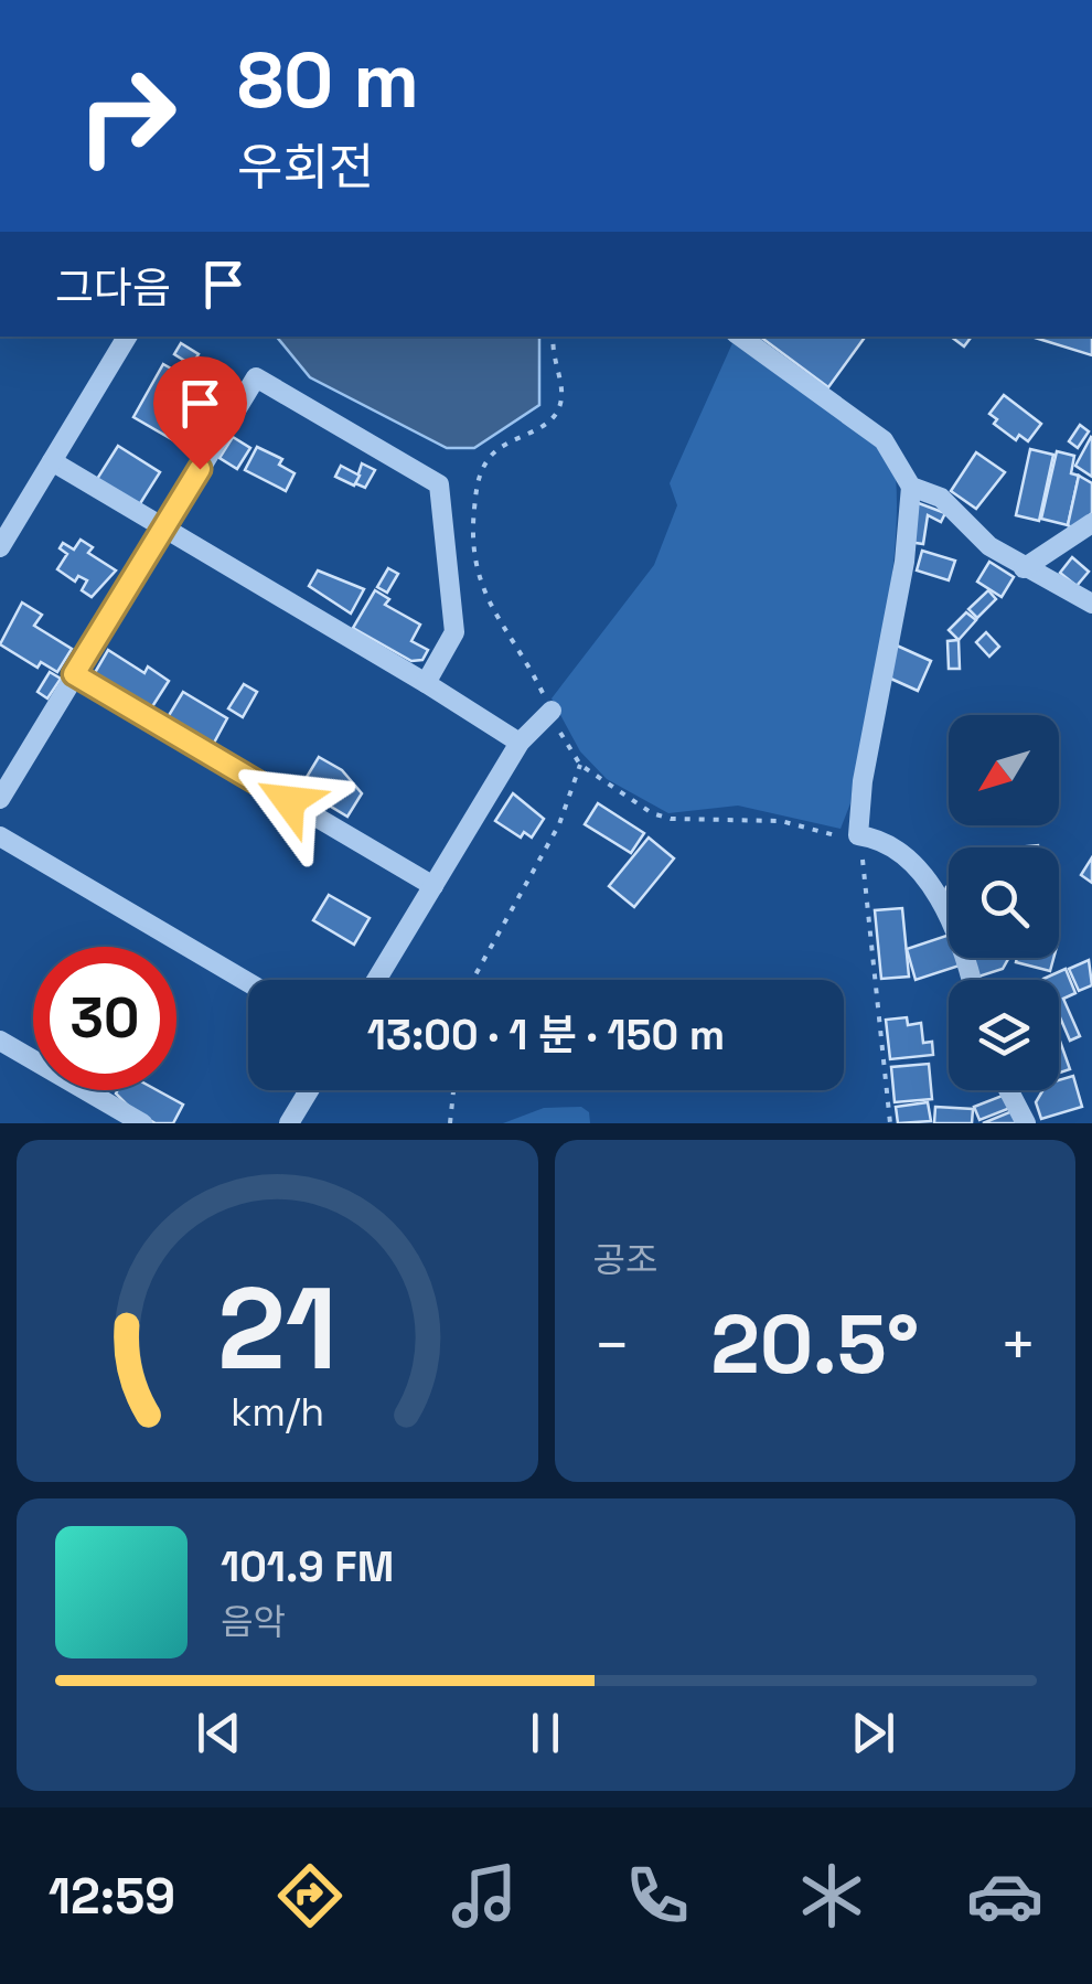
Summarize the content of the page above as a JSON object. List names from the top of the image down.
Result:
{
  "north": "bottom left",
  "page": {
    "turn": ["80 m", "우회전"],
    "then": "그다음",
    "limit": "30",
    "trip": "13:00 · 1 분 · 150 m",
    "tile": "공조",
    "heat": ["−", "20.5°", "+"],
    "song": ["101.9 FM", "음악"],
    "tabs": "12:59",
    "gauge": ["21", "km/h"]
  }
}
